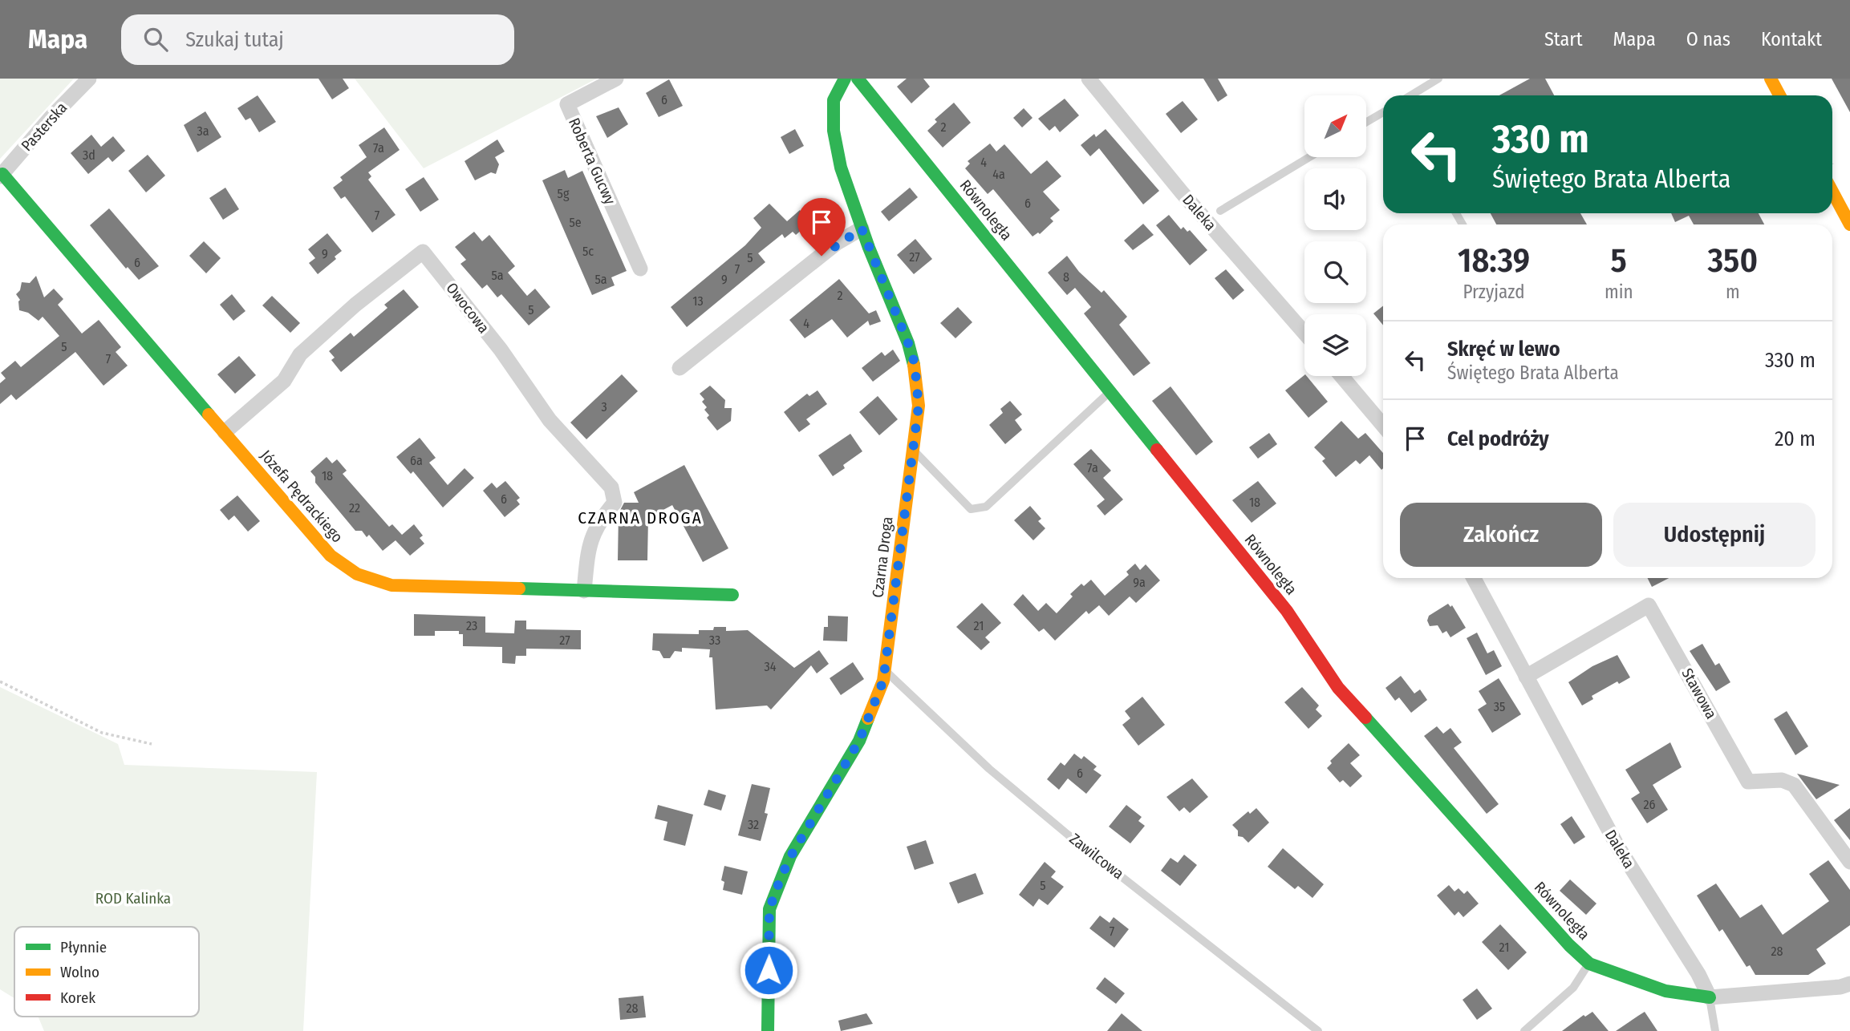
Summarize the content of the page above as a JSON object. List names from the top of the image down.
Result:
{
  "streets": {
    "street": [
      "Pasterska",
      "Roberta Gucwy",
      "Równoległa",
      "Daleka",
      "Owocowa",
      "Józefa Pędrackiego",
      "Czarna Droga",
      "Stawowa"
    ],
    "lane": ["Zawilcowa"]
  },
  "crossings": [
    ["Pasterska", "Józefa Pędrackiego"],
    ["Równoległa", "Daleka"],
    ["Daleka", "Stawowa"],
    ["Owocowa", "Józefa Pędrackiego"],
    ["Czarna Droga", "Zawilcowa"]
  ],
  "districts": ["CZARNA DROGA"],
  "parks": ["ROD Kalinka"],
  "house_numbers": [
    "6",
    "2",
    "3a",
    "7a",
    "3d",
    "4",
    "4a",
    "5g",
    "6",
    "7",
    "5e",
    "5c",
    "9",
    "27",
    "5",
    "6",
    "7",
    "5a",
    "8",
    "5a",
    "9",
    "2",
    "13",
    "5",
    "4",
    "5",
    "7",
    "3",
    "6a",
    "7a",
    "18",
    "6",
    "18",
    "22",
    "9a",
    "23",
    "21",
    "27",
    "33",
    "34",
    "35",
    "6",
    "26",
    "32",
    "5",
    "7",
    "21",
    "28",
    "28"
  ],
  "legend": ["Płynnie", "Wolno", "Korek"],
  "north": "top right",
  "page": {
    "header": "Mapa",
    "search": "Szukaj tutaj",
    "nav": [
      "Start",
      "Mapa",
      "O nas",
      "Kontakt"
    ],
    "turn": ["330 m", "Świętego Brata Alberta"],
    "eta": [
      "18:39",
      "Przyjazd",
      "5",
      "min",
      "350",
      "m"
    ],
    "list": [
      {
        "name": "Skręć w lewo",
        "note": "Świętego Brata Alberta",
        "value": "330 m"
      },
      {
        "name": "Cel podróży",
        "value": "20 m"
      }
    ],
    "buttons": ["Zakończ", "Udostępnij"]
  }
}
